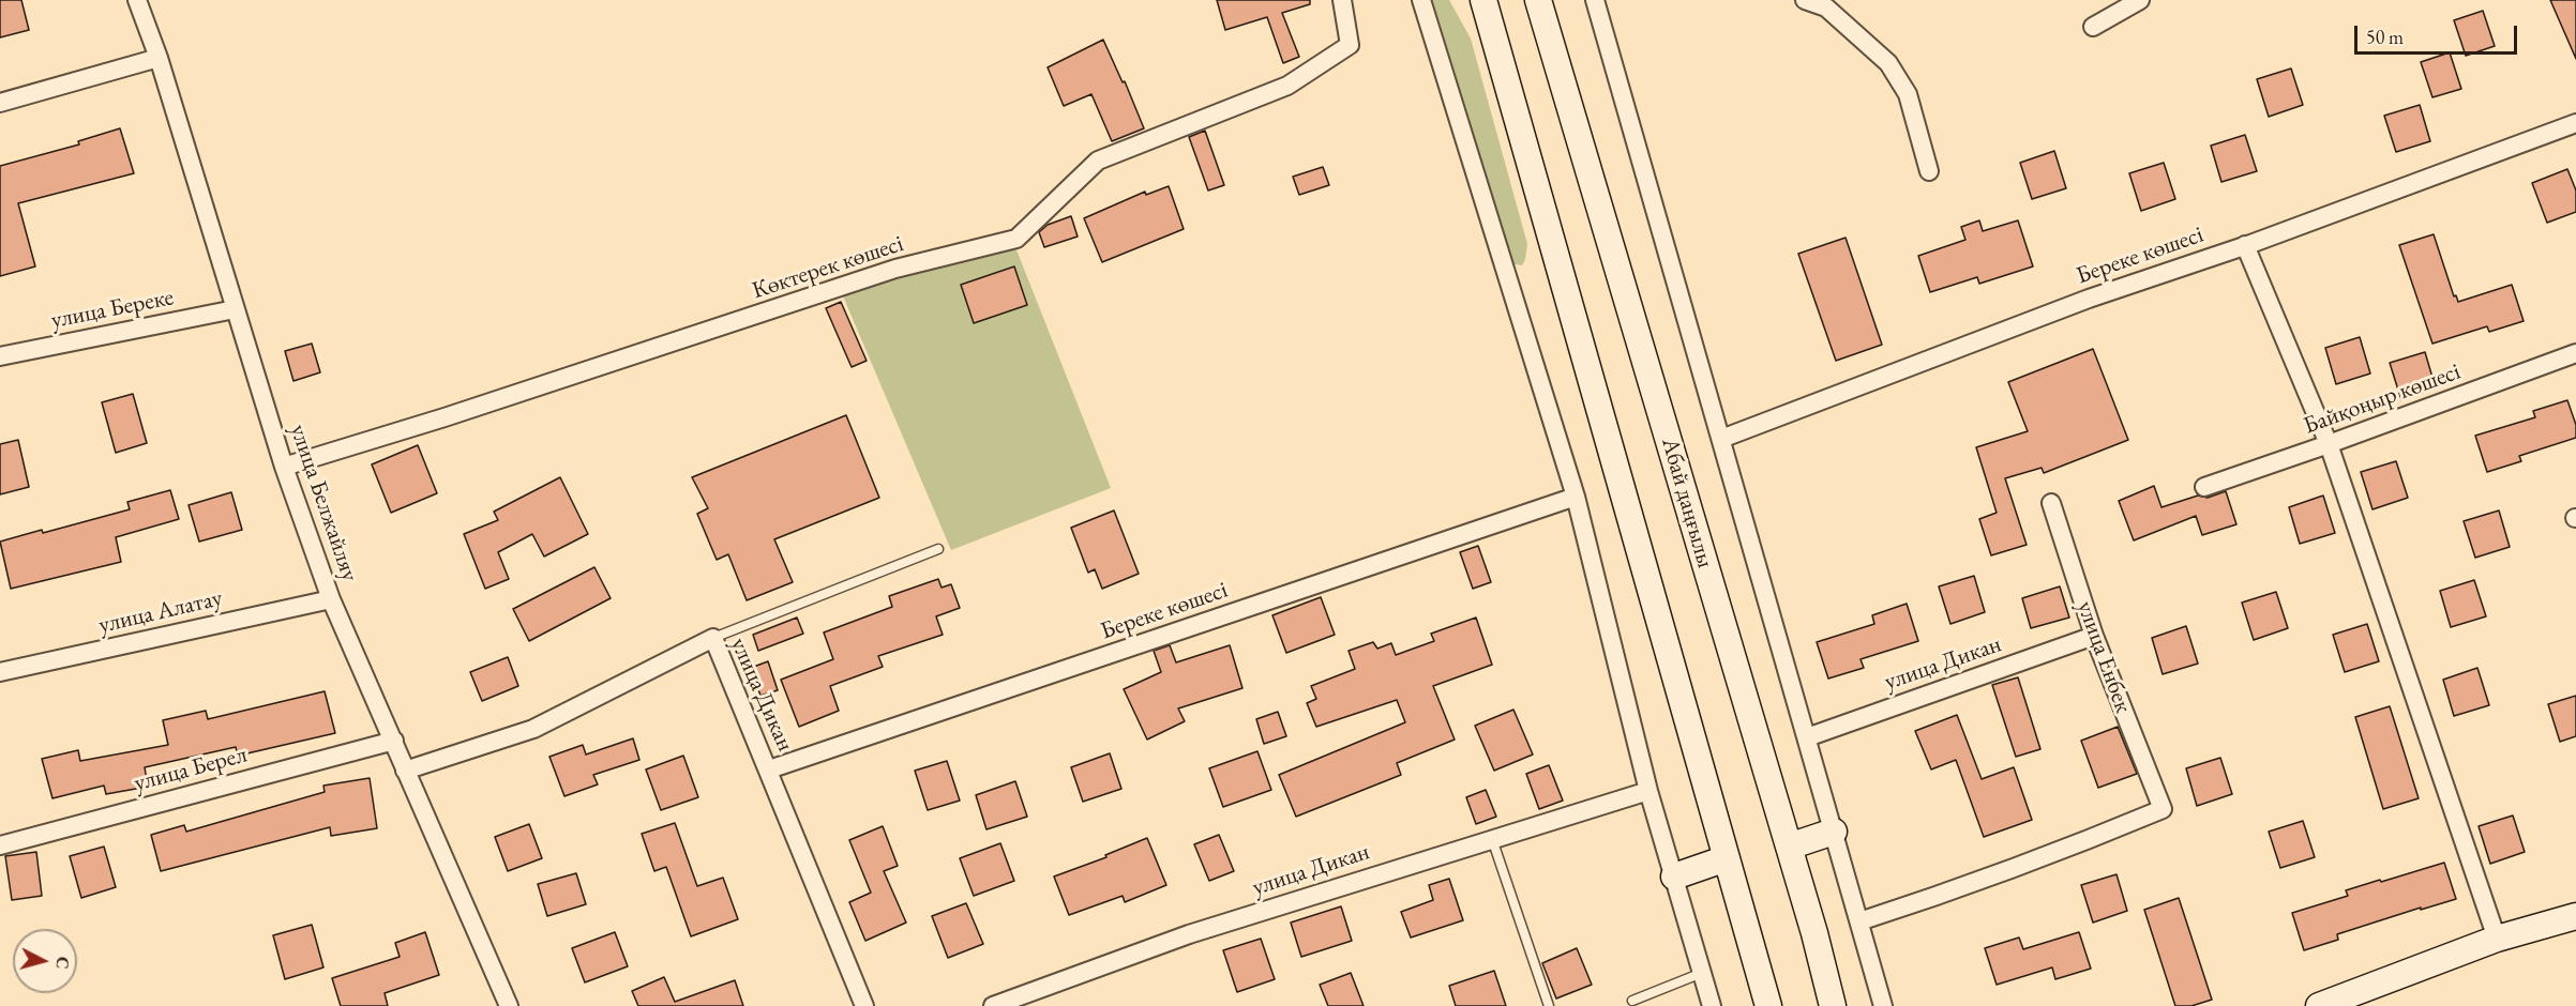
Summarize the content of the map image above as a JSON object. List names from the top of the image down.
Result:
{
  "streets": {
    "main road": ["Абай даңғылы"],
    "street": [
      "Береке көшесі",
      "Көктерек көшесі",
      "улица Береке",
      "Байқоңыр көшесі",
      "улица Белжайляу",
      "улица Алатау",
      "улица Енбек",
      "улица Дикан",
      "улица Берел"
    ]
  },
  "crossings": [
    ["Береке көшесі", "улица Дикан"],
    ["Көктерек көшесі", "улица Белжайляу"],
    ["улица Береке", "улица Белжайляу"],
    ["улица Белжайляу", "улица Алатау"],
    ["улица Белжайляу", "улица Дикан"],
    ["улица Белжайляу", "улица Берел"],
    ["улица Енбек", "улица Дикан"]
  ],
  "scale_bar": "50 m",
  "north": "right"
}
